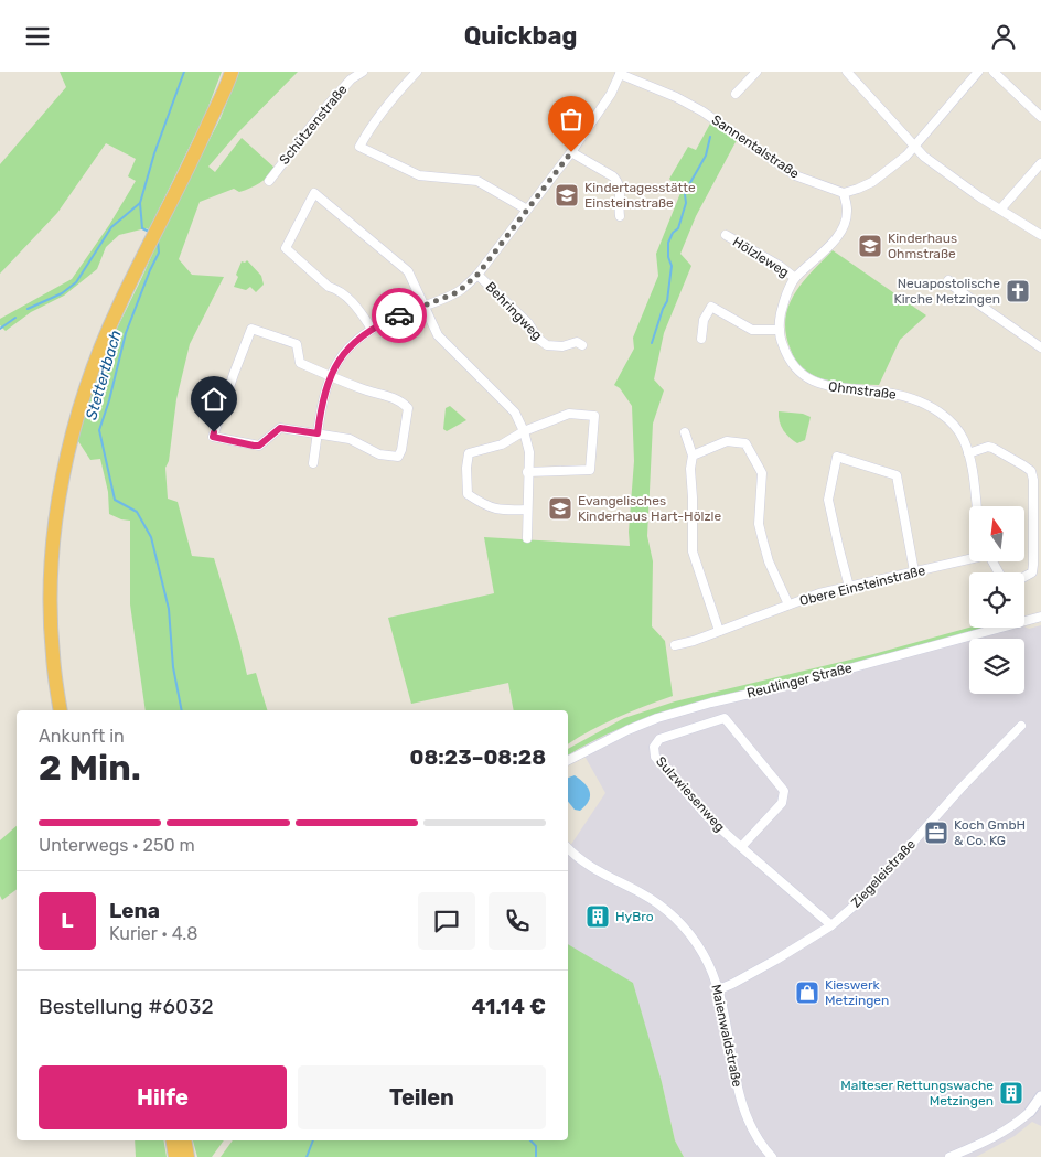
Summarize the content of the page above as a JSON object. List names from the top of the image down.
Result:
{
  "streets": {
    "street": [
      "Schützenstraße",
      "Sannentalstraße",
      "Hölzleweg",
      "Behringweg",
      "Ohmstraße",
      "Obere Einsteinstraße",
      "Reutlinger Straße",
      "Sulzwiesenweg",
      "Ziegeleistraße",
      "Maienwaldstraße"
    ]
  },
  "crossings": [
    ["Sannentalstraße", "Ohmstraße"],
    ["Hölzleweg", "Ohmstraße"],
    ["Sulzwiesenweg", "Ziegeleistraße"],
    ["Ziegeleistraße", "Maienwaldstraße"]
  ],
  "water": ["Stettertbach"],
  "places": {
    "school or university": ["Kindertagesstätte Einsteinstraße", "Kinderhaus Ohmstraße", "Evangelisches Kinderhaus Hart-Hölzle"],
    "church": ["Neuapostolische Kirche Metzingen"],
    "office": ["Koch GmbH & Co. KG"],
    "building": ["HyBro", "Malteser Rettungswache Metzingen"],
    "shop": ["Kieswerk Metzingen"]
  },
  "north": "top",
  "page": {
    "header": "Quickbag",
    "heading": ["2 Min.", "Ankunft in", "08:23–08:28"],
    "panel": [
      "Lena",
      "Kurier · 4.8",
      "Bestellung #6032",
      "41.14 €"
    ],
    "bar": "Unterwegs · 250 m",
    "round": "L",
    "buttons": ["Hilfe", "Teilen"]
  }
}
